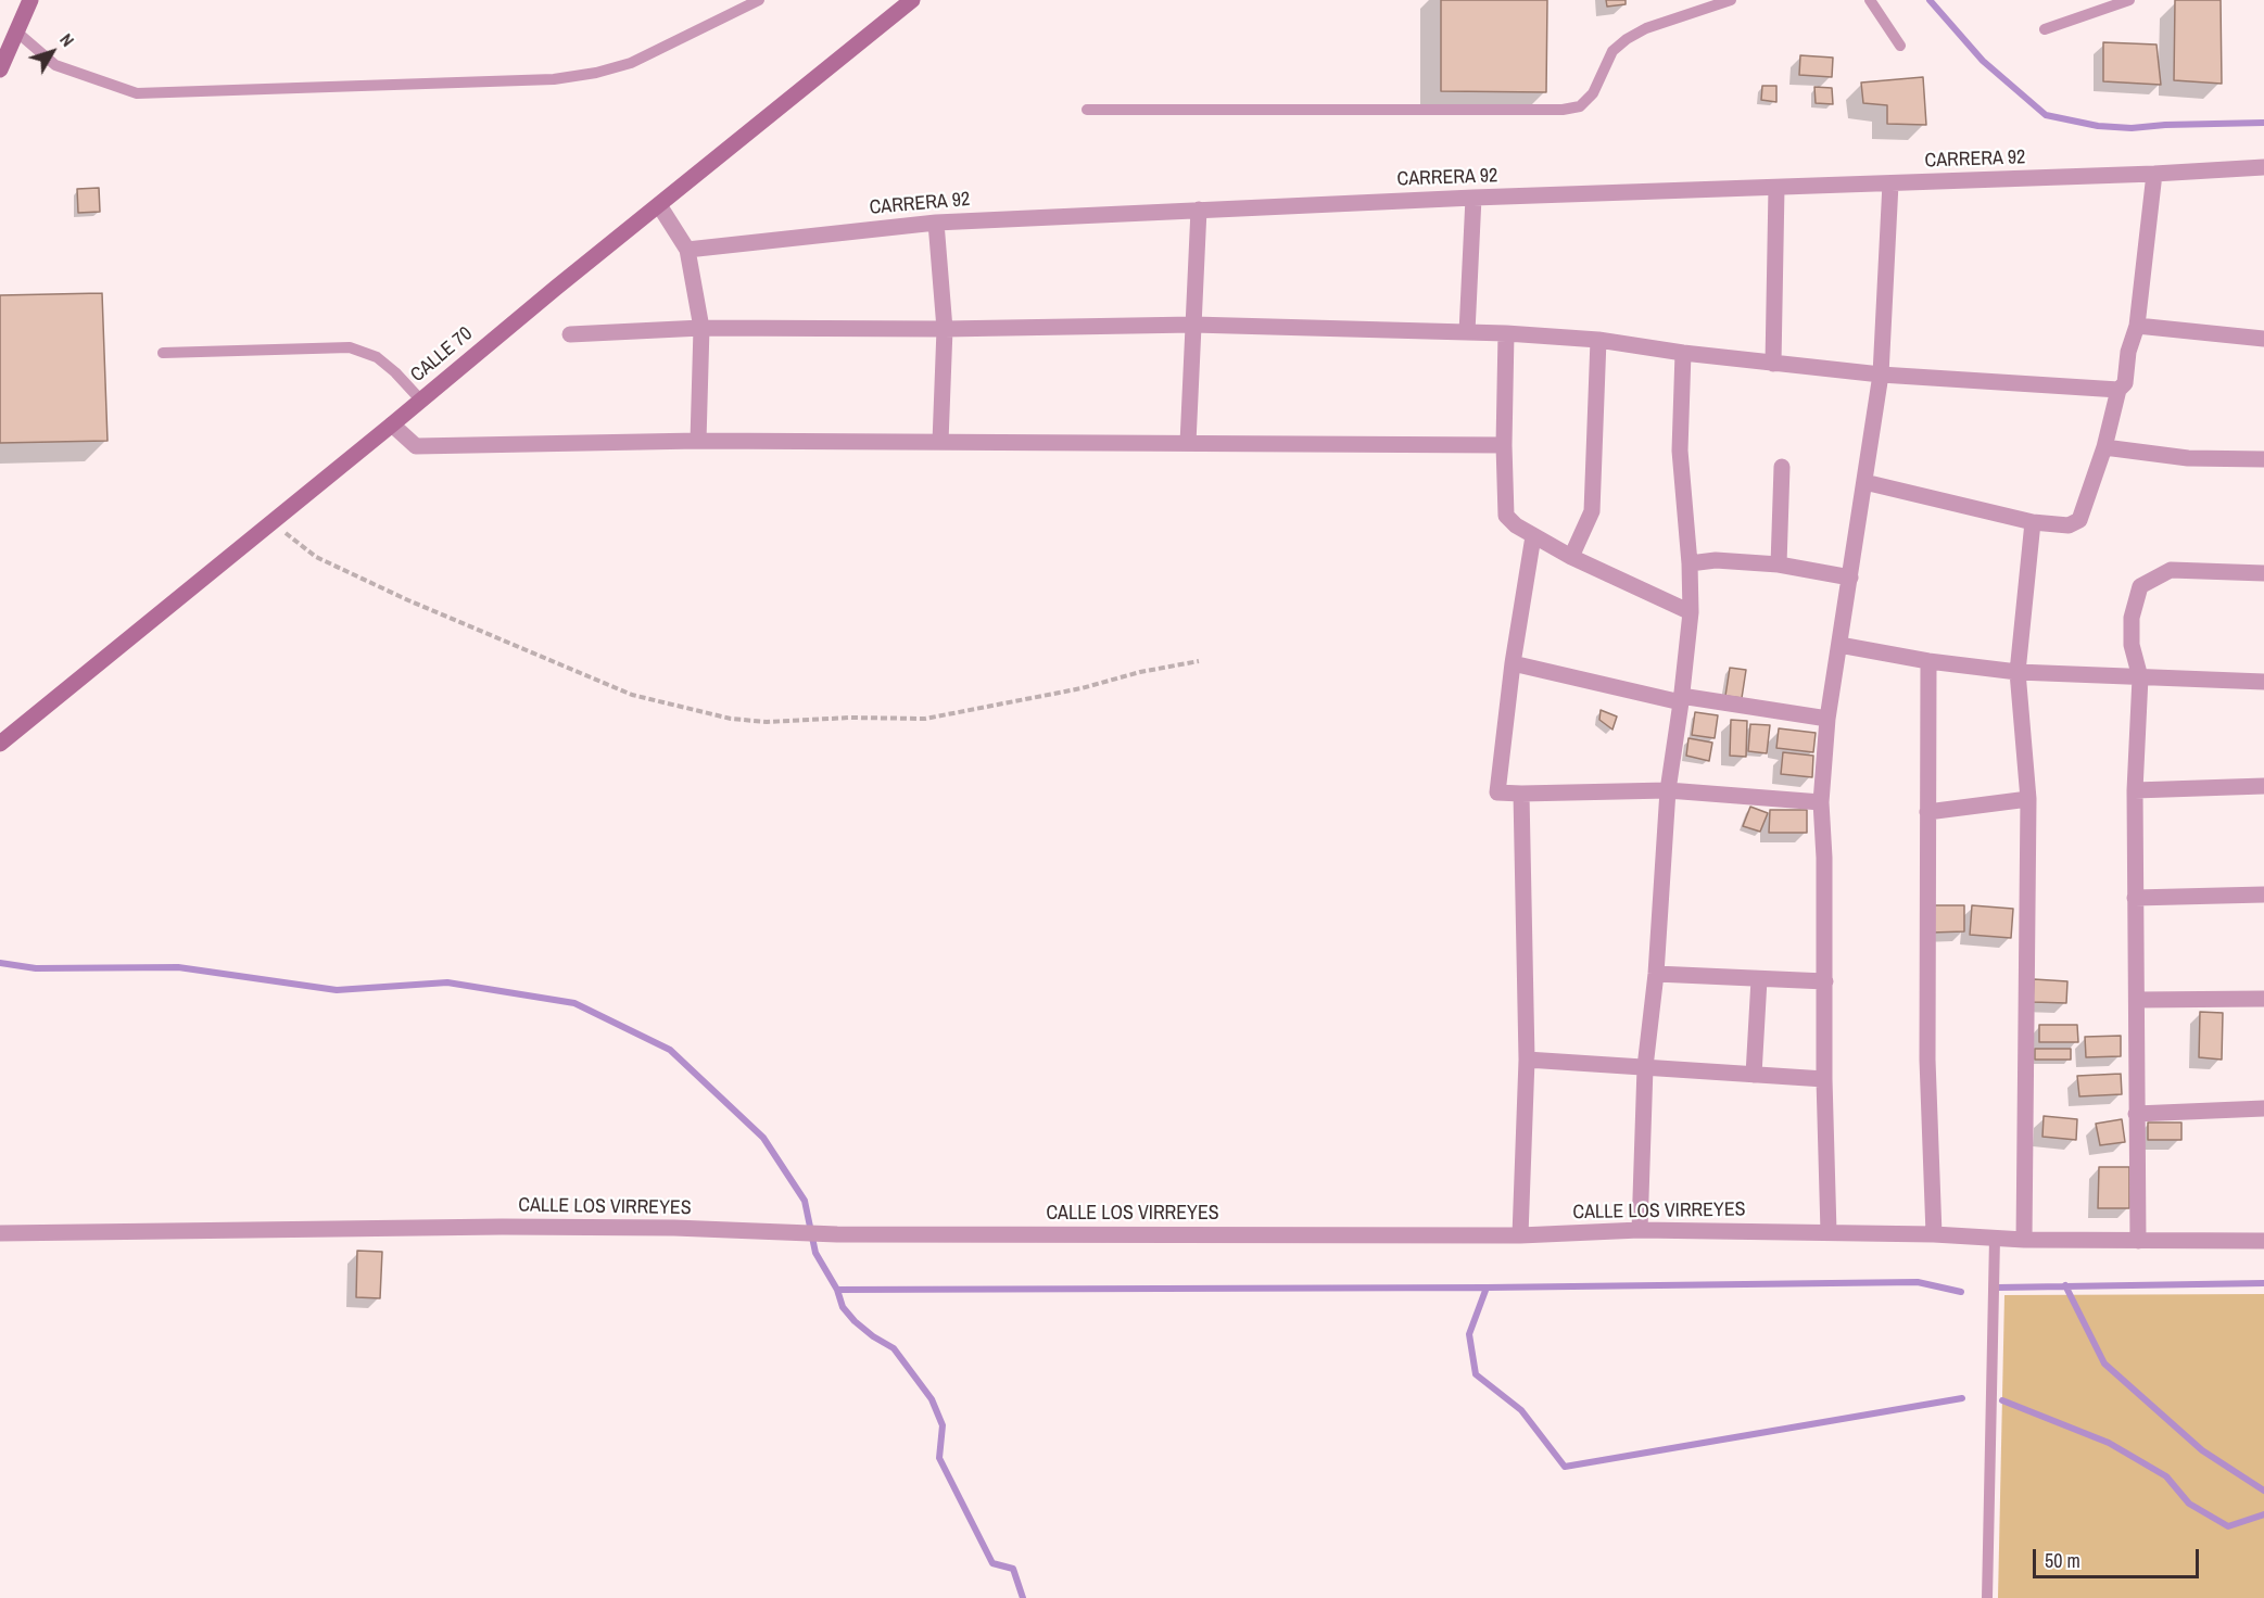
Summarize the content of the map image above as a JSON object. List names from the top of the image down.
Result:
{
  "streets": {
    "street": ["CARRERA 92", "CALLE 70", "CALLE LOS VIRREYES"]
  },
  "scale_bar": "50 m",
  "north": "top right"
}
